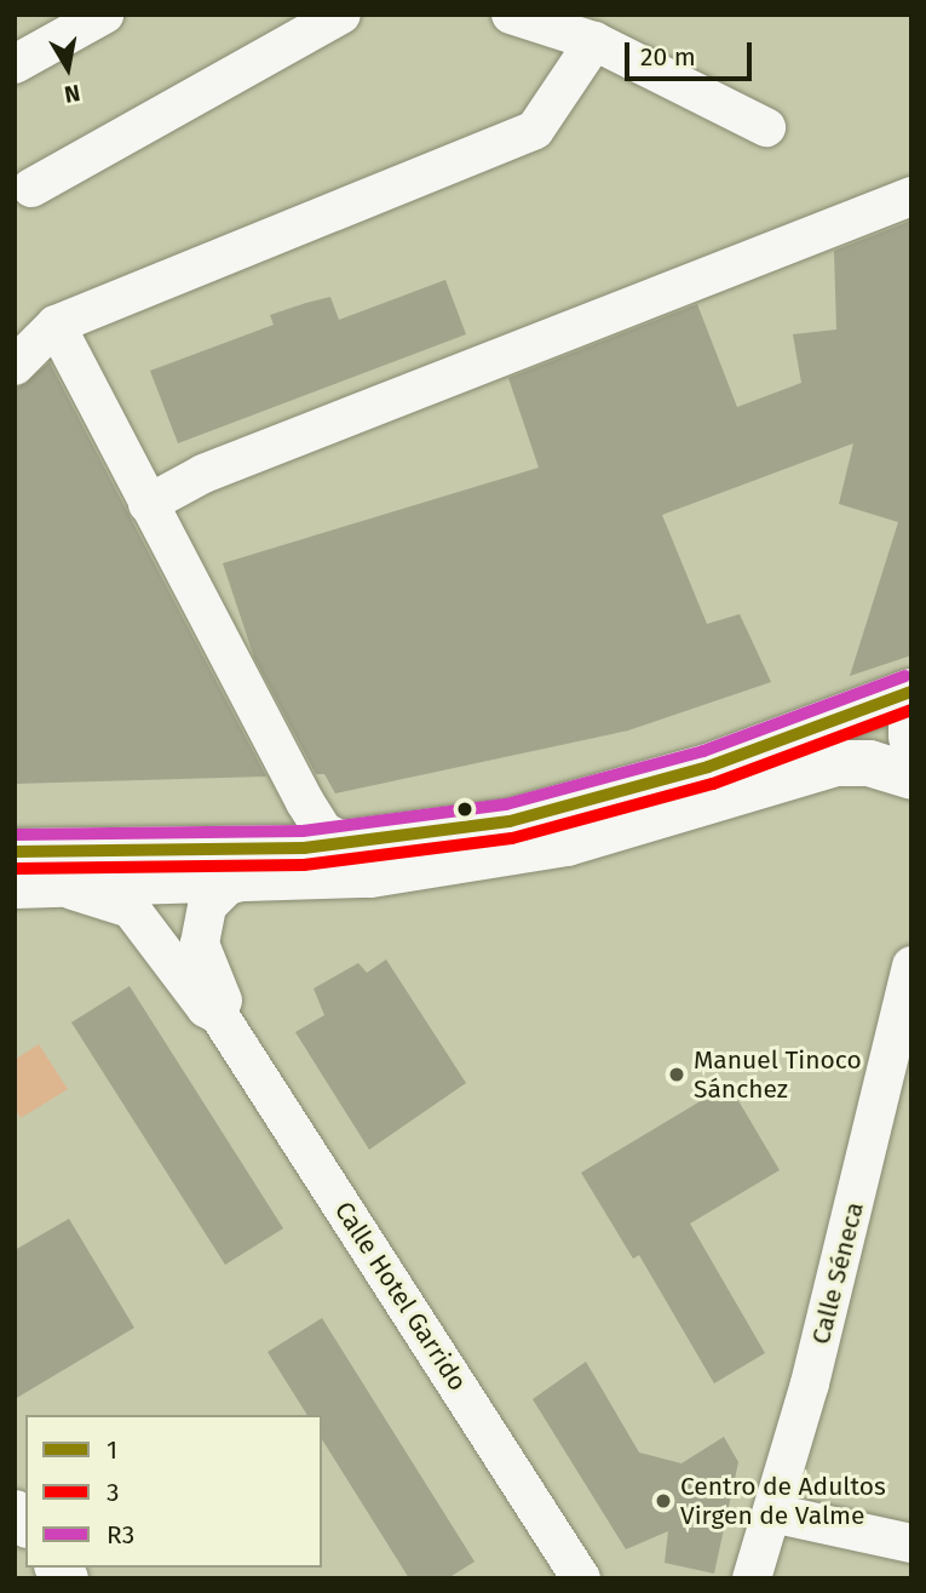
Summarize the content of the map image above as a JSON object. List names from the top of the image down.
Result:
{
  "streets": {
    "street": ["Calle Séneca", "Calle Hotel Garrido"]
  },
  "places": ["Manuel Tinoco Sánchez", "Centro de Adultos Virgen de Valme"],
  "lines": ["transit line R3", "transit line 1", "transit line 3"],
  "legend": ["1", "3", "R3"],
  "scale_bar": "20 m",
  "north": "bottom"
}
